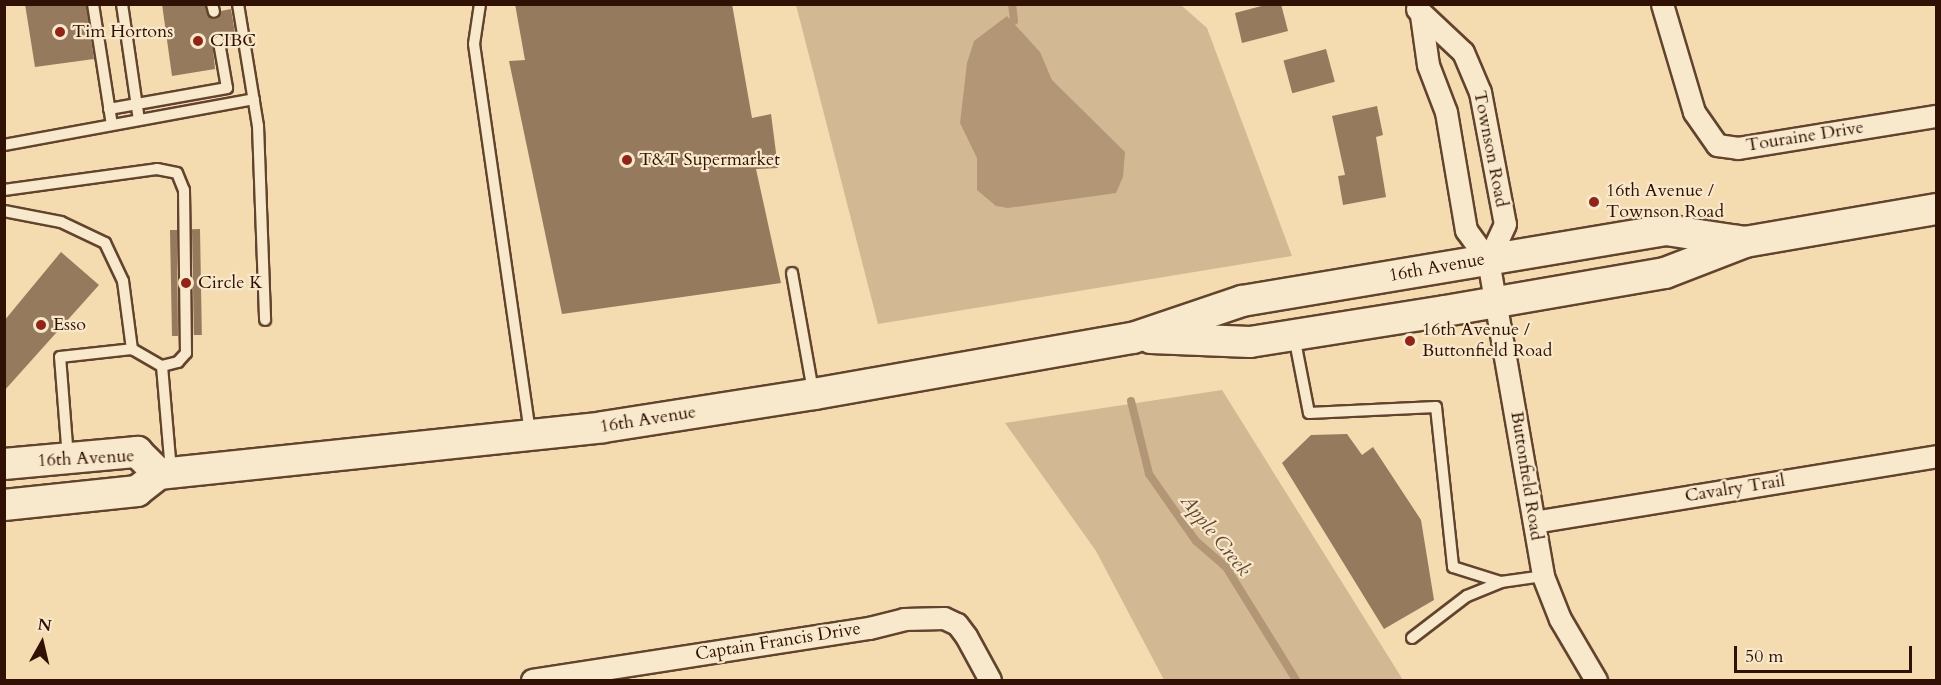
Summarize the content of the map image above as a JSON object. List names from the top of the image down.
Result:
{
  "streets": {
    "main road": ["16th Avenue"],
    "street": [
      "Touraine Drive",
      "Townson Road",
      "Buttonfield Road",
      "Cavalry Trail",
      "Captain Francis Drive"
    ]
  },
  "crossings": [
    ["Townson Road", "16th Avenue"],
    ["Townson Road", "Buttonfield Road"],
    ["16th Avenue", "Buttonfield Road"],
    ["Buttonfield Road", "Cavalry Trail"]
  ],
  "water": ["Apple Creek"],
  "places": [
    "Tim Hortons",
    "CIBC",
    "T&T Supermarket",
    "16th Avenue / Townson Road",
    "Circle K",
    "Esso",
    "16th Avenue / Buttonfield Road"
  ],
  "scale_bar": "50 m",
  "north": "top"
}
